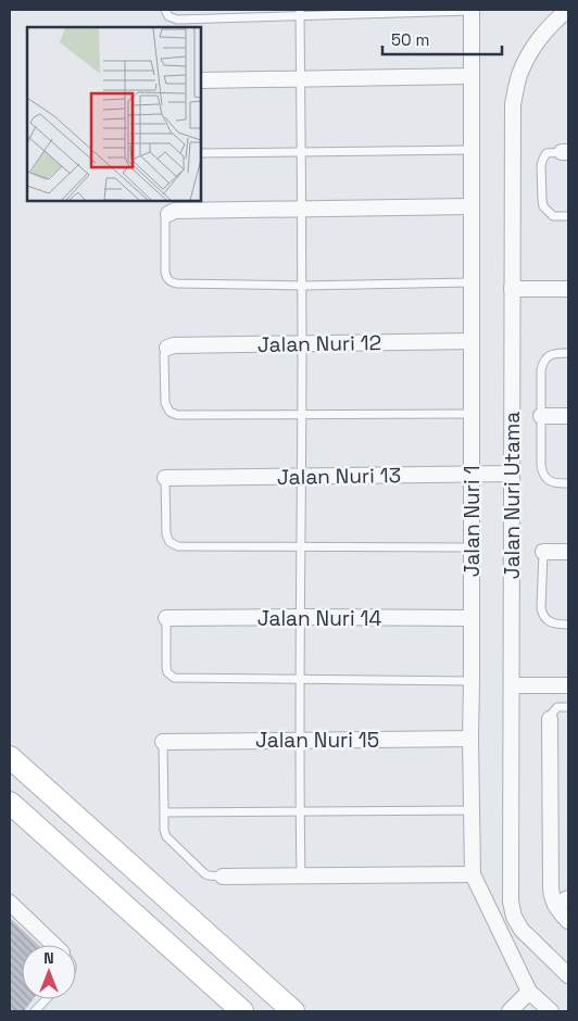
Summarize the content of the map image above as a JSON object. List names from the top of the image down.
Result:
{
  "streets": {
    "street": [
      "Jalan Nuri 12",
      "Jalan Nuri 13",
      "Jalan Nuri Utama",
      "Jalan Nuri 1",
      "Jalan Nuri 14",
      "Jalan Nuri 15"
    ]
  },
  "crossings": [
    ["Jalan Nuri 12", "Jalan Nuri 1"],
    ["Jalan Nuri 13", "Jalan Nuri Utama"],
    ["Jalan Nuri 13", "Jalan Nuri 1"],
    ["Jalan Nuri 1", "Jalan Nuri 14"],
    ["Jalan Nuri 1", "Jalan Nuri 15"]
  ],
  "scale_bar": "50 m",
  "north": "top"
}
